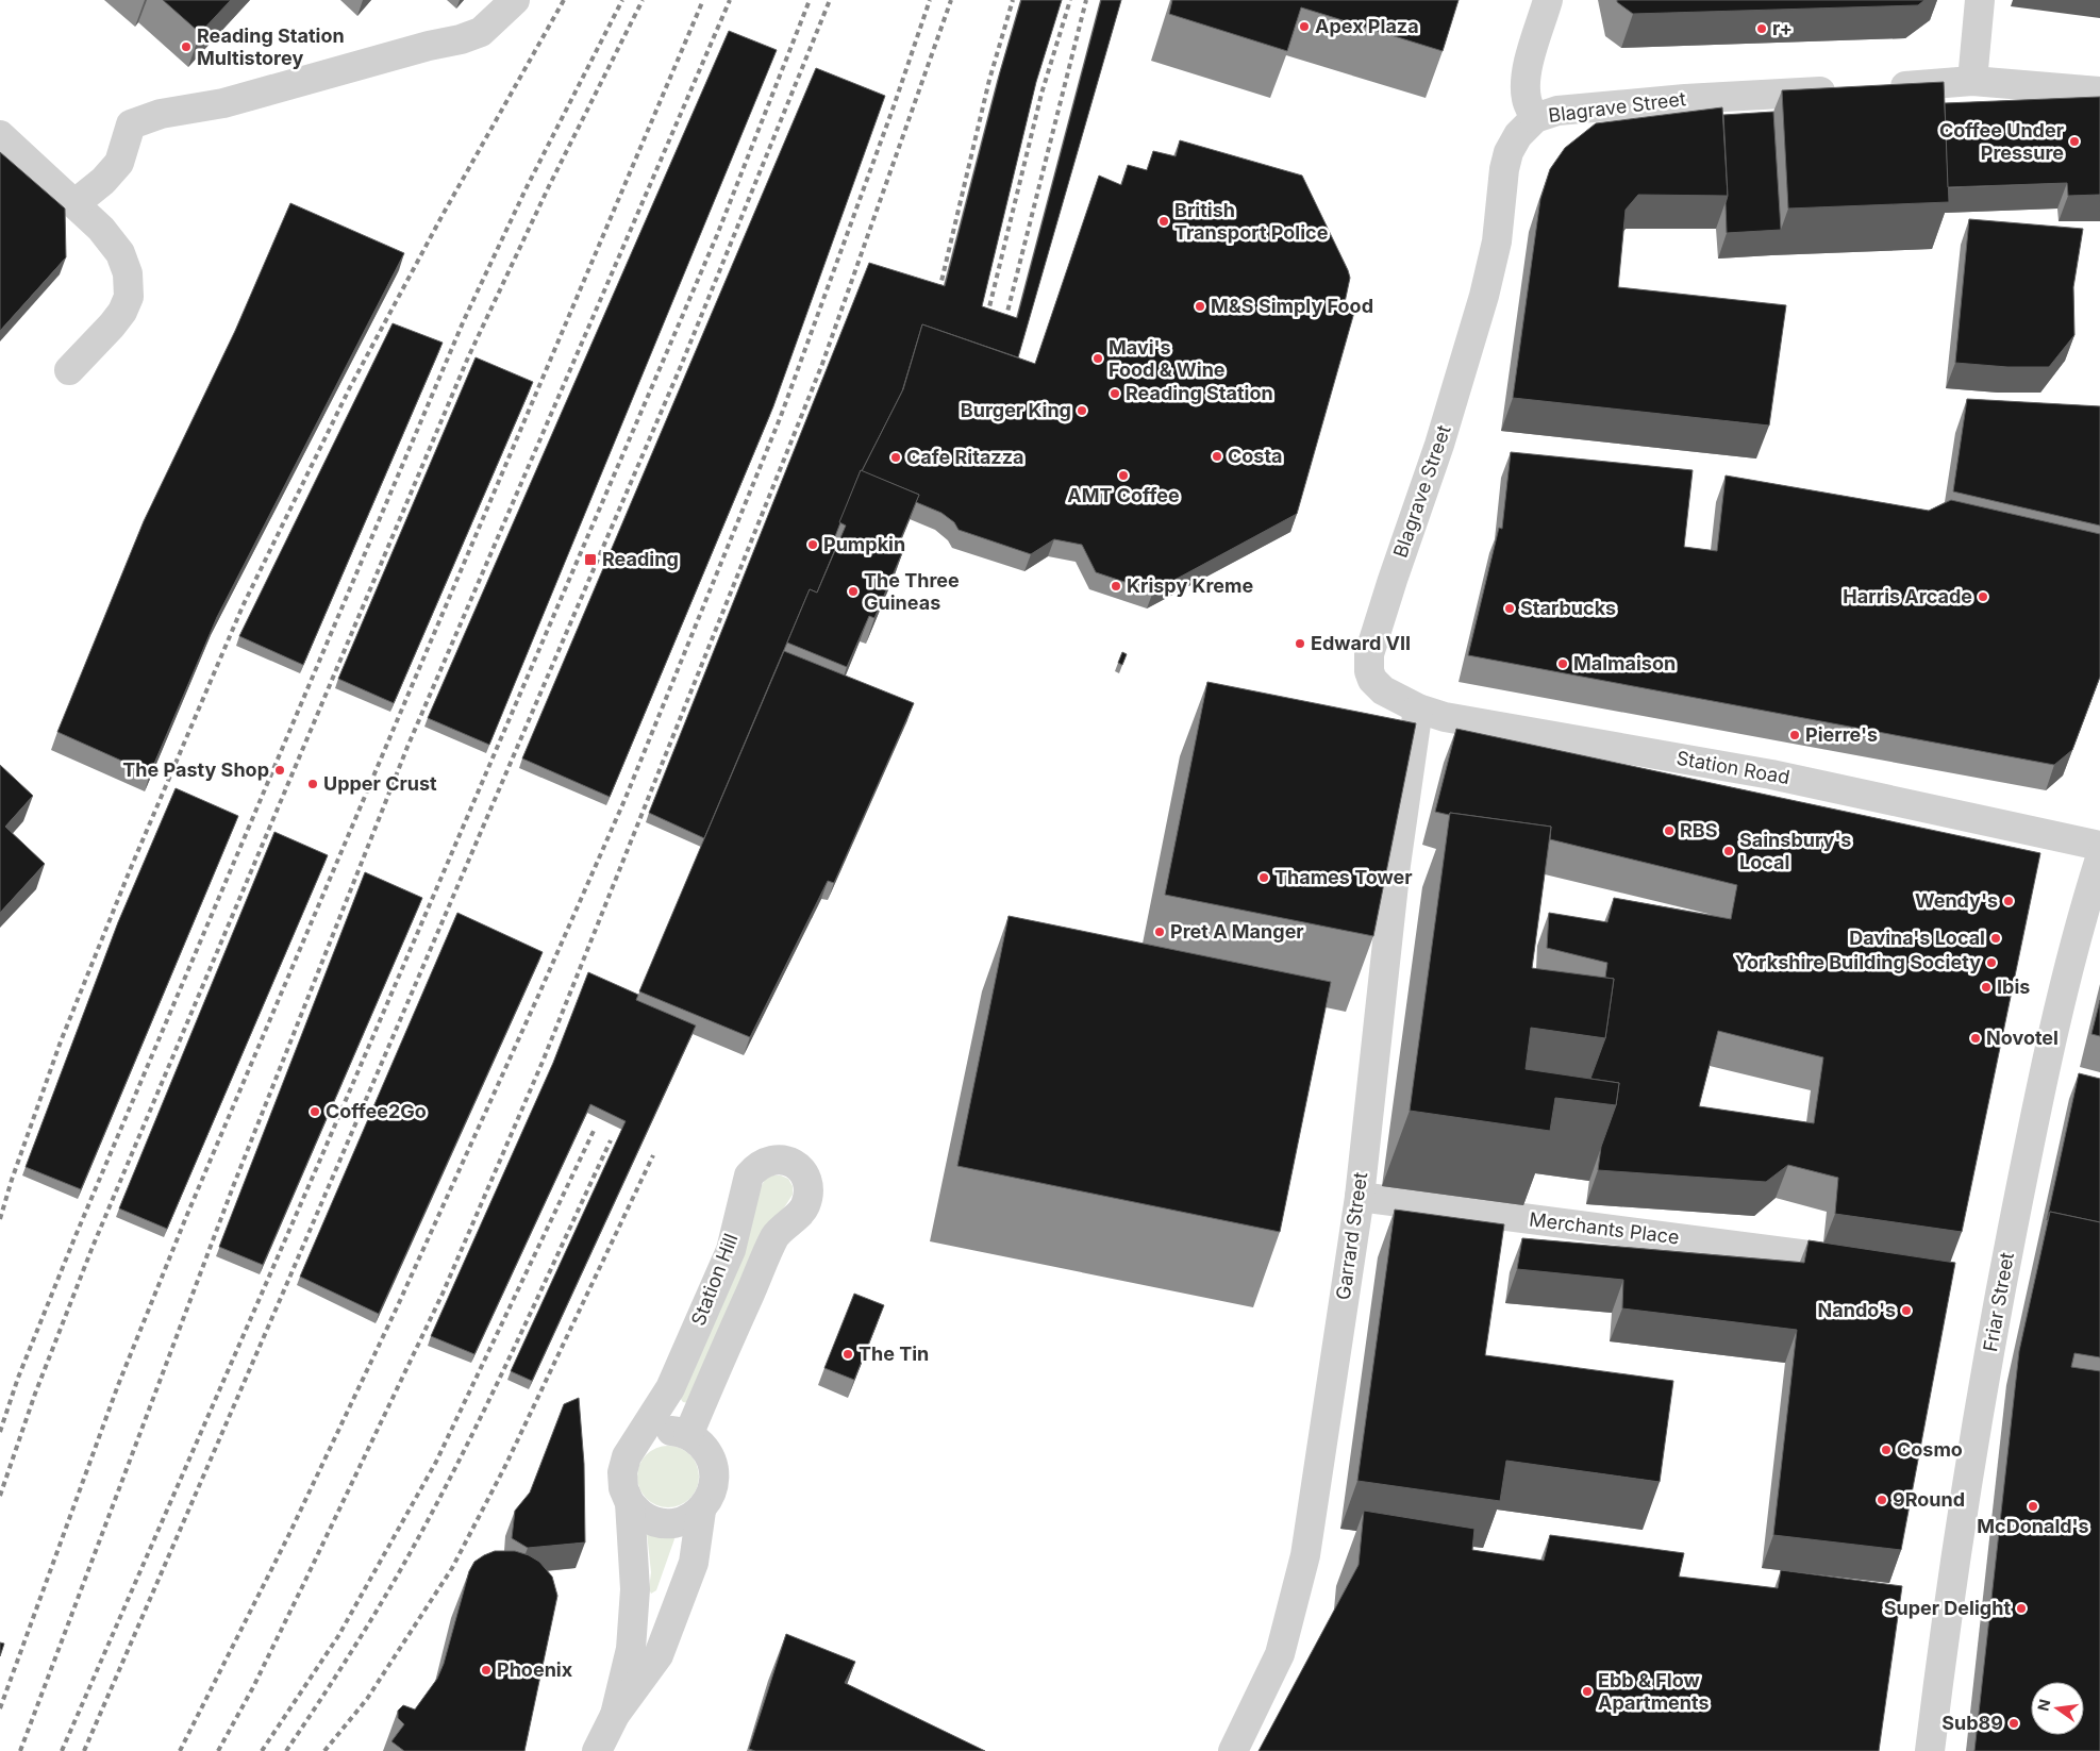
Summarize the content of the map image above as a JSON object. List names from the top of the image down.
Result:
{
  "streets": {
    "street": [
      "Blagrave Street",
      "Station Road",
      "Merchants Place",
      "Garrard Street",
      "Station Hill",
      "Friar Street"
    ]
  },
  "crossings": [
    ["Blagrave Street", "Station Road"],
    ["Station Road", "Garrard Street"],
    ["Merchants Place", "Garrard Street"]
  ],
  "places": {
    "other": [
      "Apex Plaza",
      "r+",
      "Reading Station Multistorey",
      "Coffee Under Pressure",
      "British Transport Police",
      "M&S Simply Food",
      "Mavi's Food & Wine",
      "Reading Station",
      "Burger King",
      "Costa",
      "Cafe Ritazza",
      "AMT Coffee",
      "Pumpkin",
      "Krispy Kreme",
      "The Three Guineas",
      "Harris Arcade",
      "Starbucks",
      "Edward VII",
      "Malmaison",
      "Pierre's",
      "The Pasty Shop",
      "Upper Crust",
      "RBS",
      "Sainsbury's Local",
      "Thames Tower",
      "Wendy's",
      "Pret A Manger",
      "Davina's Local",
      "Yorkshire Building Society",
      "Ibis",
      "Novotel",
      "Coffee2Go",
      "Nando's",
      "The Tin",
      "Cosmo",
      "9Round",
      "McDonald's",
      "Super Delight",
      "Phoenix",
      "Ebb & Flow Apartments",
      "Sub89"
    ],
    "transit": ["Reading"]
  },
  "north": "left"
}
